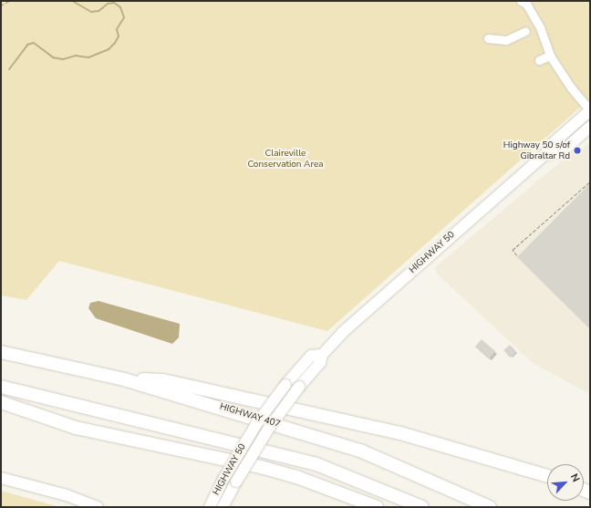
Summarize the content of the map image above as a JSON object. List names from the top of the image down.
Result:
{
  "streets": {
    "highway": ["HIGHWAY 407"],
    "main road": ["HIGHWAY 50"]
  },
  "parks": ["Claireville Conservation Area"],
  "places": ["Highway 50 s/of Gibraltar Rd"],
  "north": "top right"
}
